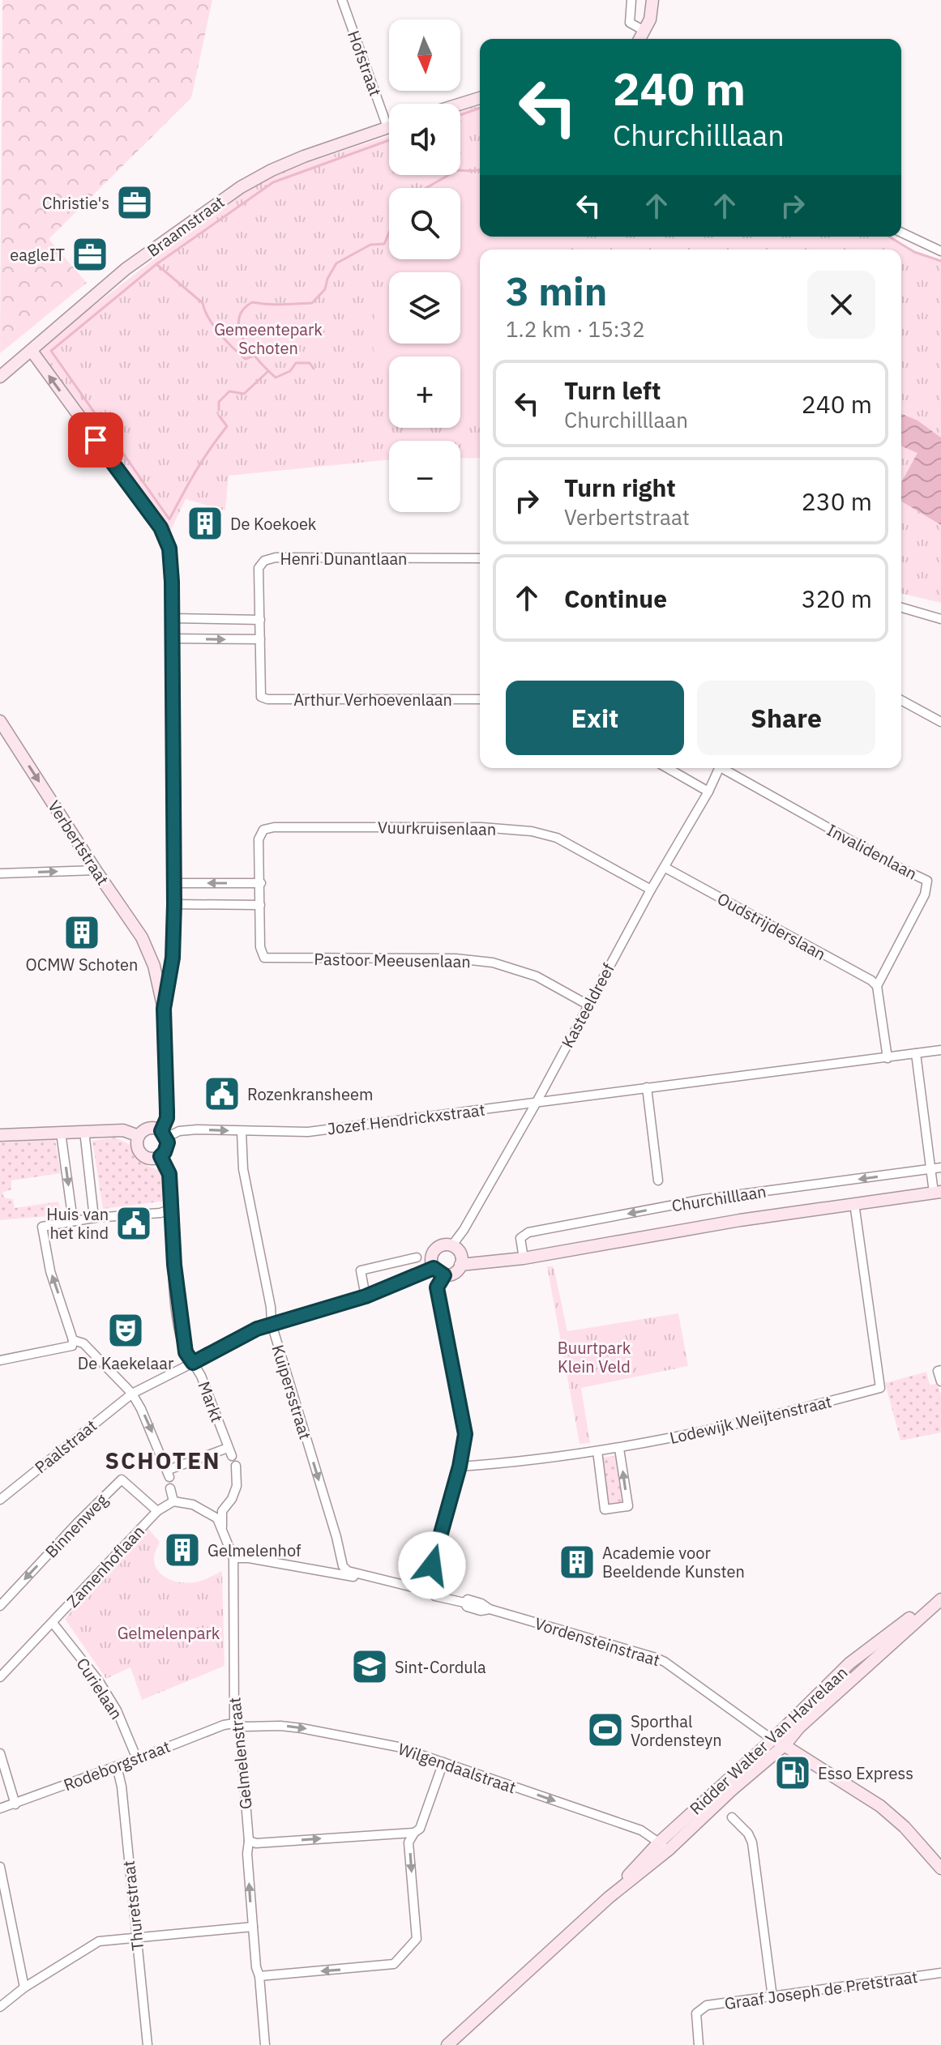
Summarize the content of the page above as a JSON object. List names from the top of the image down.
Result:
{
  "streets": {
    "street": [
      "Hofstraat",
      "Braamstraat",
      "Henri Dunantlaan",
      "Arthur Verhoevenlaan",
      "Vuurkruisenlaan",
      "Verbertstraat",
      "Invalidenlaan",
      "Oudstrijderslaan",
      "Pastoor Meeusenlaan",
      "Kasteeldreef",
      "Jozef Hendrickxstraat",
      "Churchilllaan",
      "Kuipersstraat",
      "Markt",
      "Lodewijk Weijtenstraat",
      "Paalstraat",
      "Binnenweg",
      "Zamenhoflaan",
      "Vordensteinstraat",
      "Curielaan",
      "Ridder Walter Van Havrelaan",
      "Gelmelenstraat",
      "Rodeborgstraat",
      "Wilgendaalstraat",
      "Thuretstraat",
      "Graaf Joseph de Pretstraat"
    ]
  },
  "crossings": [
    ["Hofstraat", "Braamstraat"],
    ["Braamstraat", "Verbertstraat"],
    ["Henri Dunantlaan", "Arthur Verhoevenlaan"],
    ["Vuurkruisenlaan", "Pastoor Meeusenlaan"],
    ["Vuurkruisenlaan", "Kasteeldreef"],
    ["Verbertstraat", "Jozef Hendrickxstraat"],
    ["Invalidenlaan", "Oudstrijderslaan"],
    ["Oudstrijderslaan", "Kasteeldreef"],
    ["Pastoor Meeusenlaan", "Kasteeldreef"],
    ["Kasteeldreef", "Jozef Hendrickxstraat"],
    ["Kasteeldreef", "Churchilllaan"],
    ["Jozef Hendrickxstraat", "Kuipersstraat"],
    ["Churchilllaan", "Lodewijk Weijtenstraat"],
    ["Kuipersstraat", "Lodewijk Weijtenstraat"],
    ["Markt", "Paalstraat"],
    ["Binnenweg", "Zamenhoflaan"],
    ["Zamenhoflaan", "Curielaan"],
    ["Vordensteinstraat", "Ridder Walter Van Havrelaan"],
    ["Vordensteinstraat", "Gelmelenstraat"],
    ["Curielaan", "Rodeborgstraat"],
    ["Ridder Walter Van Havrelaan", "Wilgendaalstraat"],
    ["Gelmelenstraat", "Rodeborgstraat"],
    ["Gelmelenstraat", "Wilgendaalstraat"],
    ["Rodeborgstraat", "Wilgendaalstraat"],
    ["Rodeborgstraat", "Thuretstraat"]
  ],
  "one_way": ["Binnenweg", "Wilgendaalstraat"],
  "districts": ["SCHOTEN"],
  "parks": ["Gemeentepark Schoten", "Buurtpark Klein Veld", "Gelmelenpark"],
  "places": {
    "office": ["Christie's", "eagleIT"],
    "building": [
      "De Koekoek",
      "OCMW Schoten",
      "Gelmelenhof",
      "Academie voor Beeldende Kunsten"
    ],
    "public building": ["Rozenkransheem", "Huis van het kind"],
    "theatre": ["De Kaekelaar"],
    "school or university": ["Sint-Cordula"],
    "sports": ["Sporthal Vordensteyn"],
    "fuel station": ["Esso Express"]
  },
  "north": "bottom",
  "page": {
    "map_buttons": ["+", "−"],
    "turn": ["240 m", "Churchilllaan"],
    "heading": ["3 min", "1.2 km · 15:32"],
    "list": [
      {
        "name": "Turn left",
        "note": "Churchilllaan",
        "value": "240 m"
      },
      {
        "name": "Turn right",
        "note": "Verbertstraat",
        "value": "230 m"
      },
      {
        "name": "Continue",
        "value": "320 m"
      }
    ],
    "buttons": ["Exit", "Share"]
  }
}
